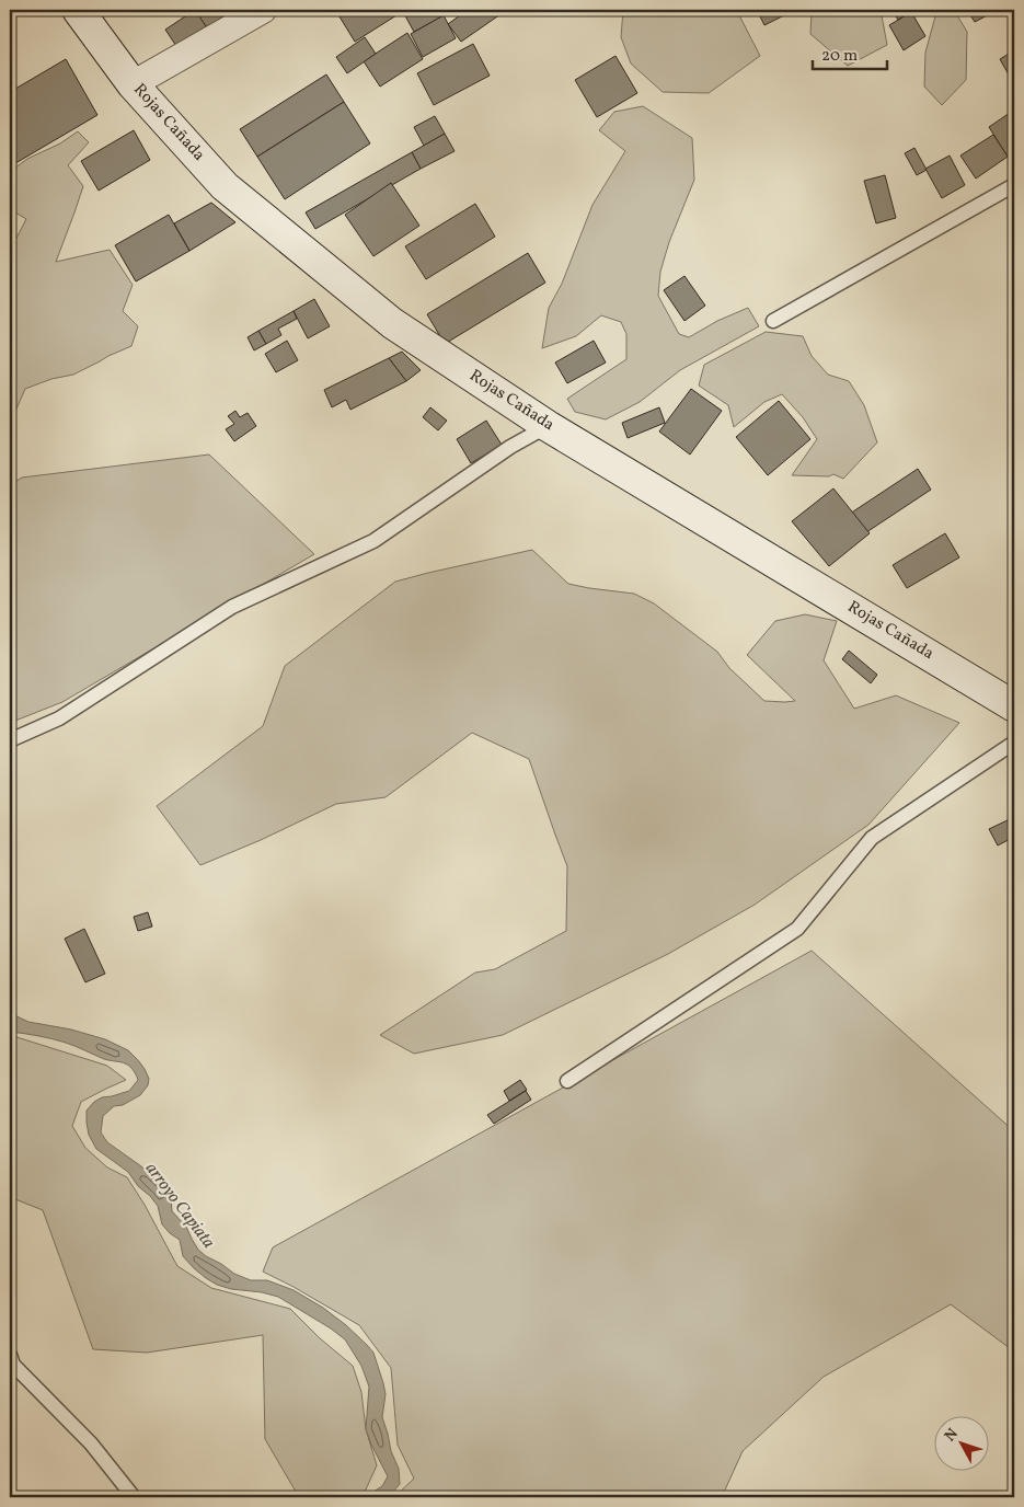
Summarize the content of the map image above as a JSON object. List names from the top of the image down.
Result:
{
  "streets": {
    "main road": ["Rojas Cañada"]
  },
  "water": ["arroyo Capiata"],
  "scale_bar": "20 m",
  "north": "top left"
}
